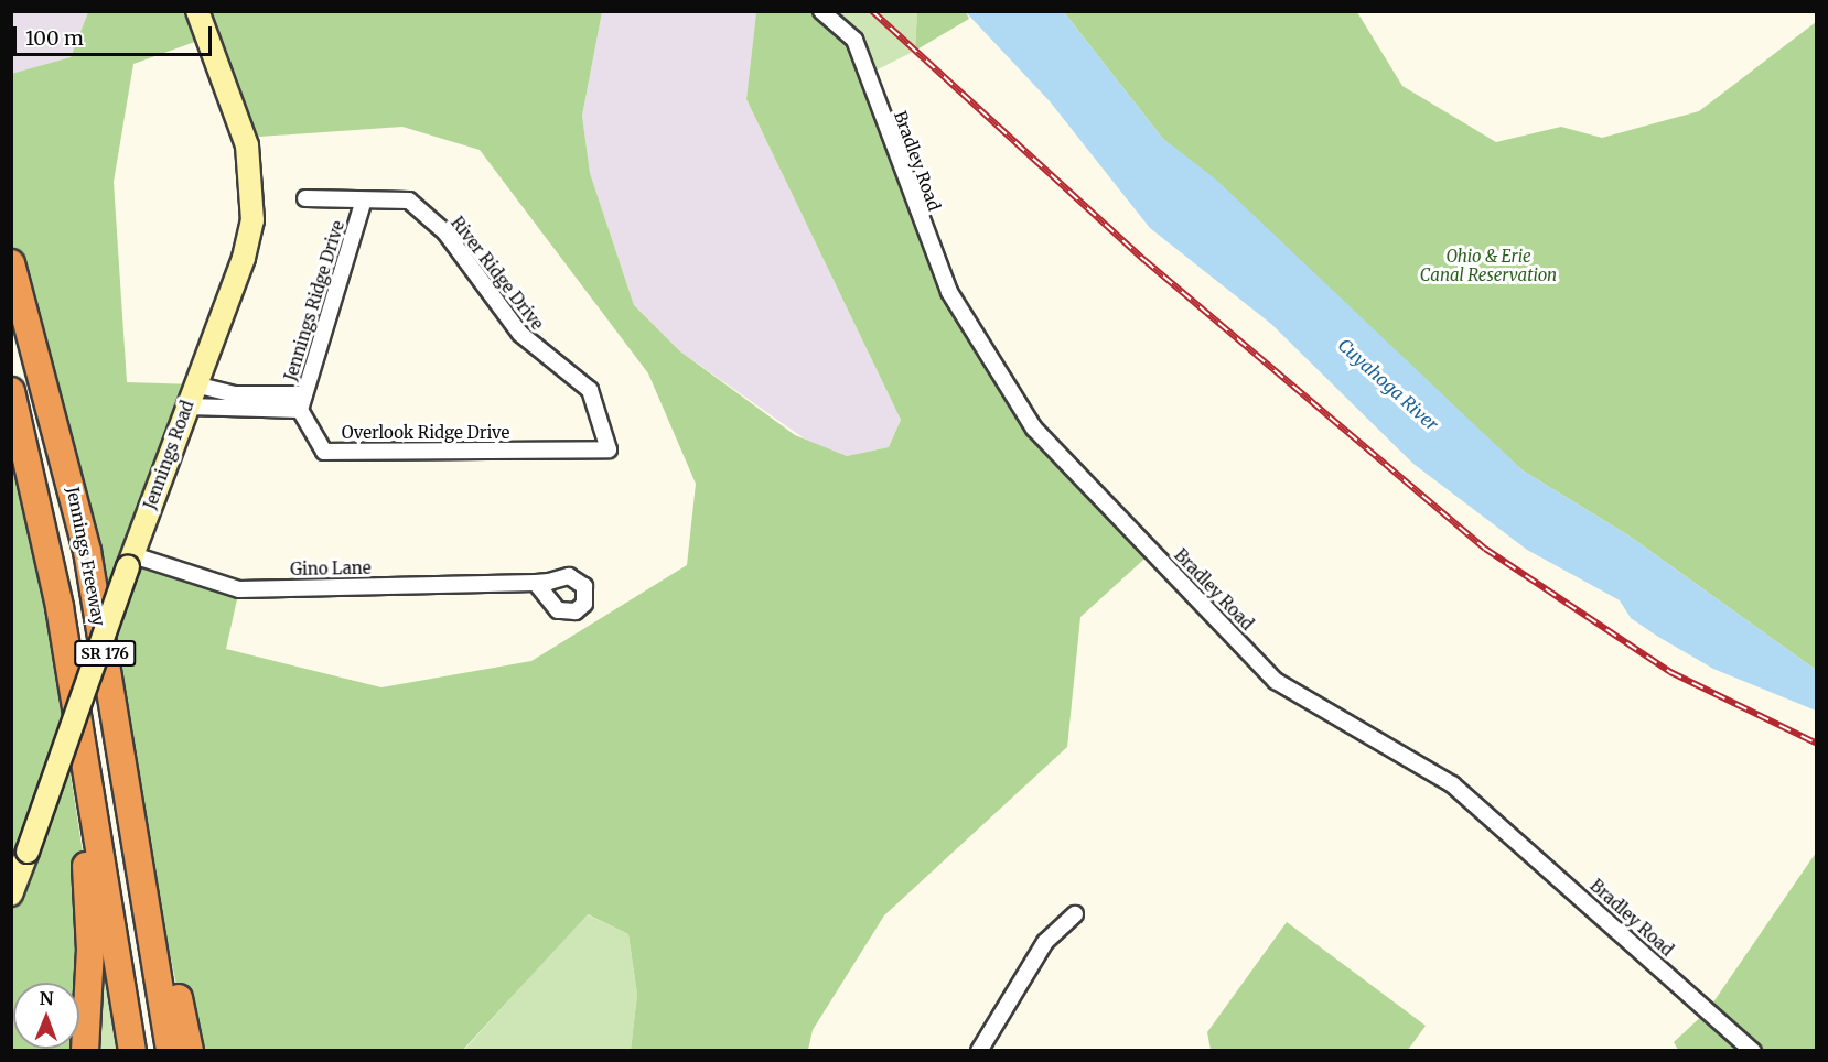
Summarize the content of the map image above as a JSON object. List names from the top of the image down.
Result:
{
  "streets": {
    "highway": ["Jennings Freeway", "SR 176"],
    "street": [
      "Bradley Road",
      "River Ridge Drive",
      "Jennings Ridge Drive",
      "Overlook Ridge Drive",
      "Jennings Road",
      "Gino Lane"
    ]
  },
  "crossings": [
    ["River Ridge Drive", "Jennings Ridge Drive"],
    ["River Ridge Drive", "Overlook Ridge Drive"],
    ["Jennings Ridge Drive", "Overlook Ridge Drive"],
    ["Jennings Road", "Gino Lane"]
  ],
  "water": ["Cuyahoga River"],
  "parks": ["Ohio & Erie Canal Reservation"],
  "scale_bar": "100 m",
  "north": "top"
}
